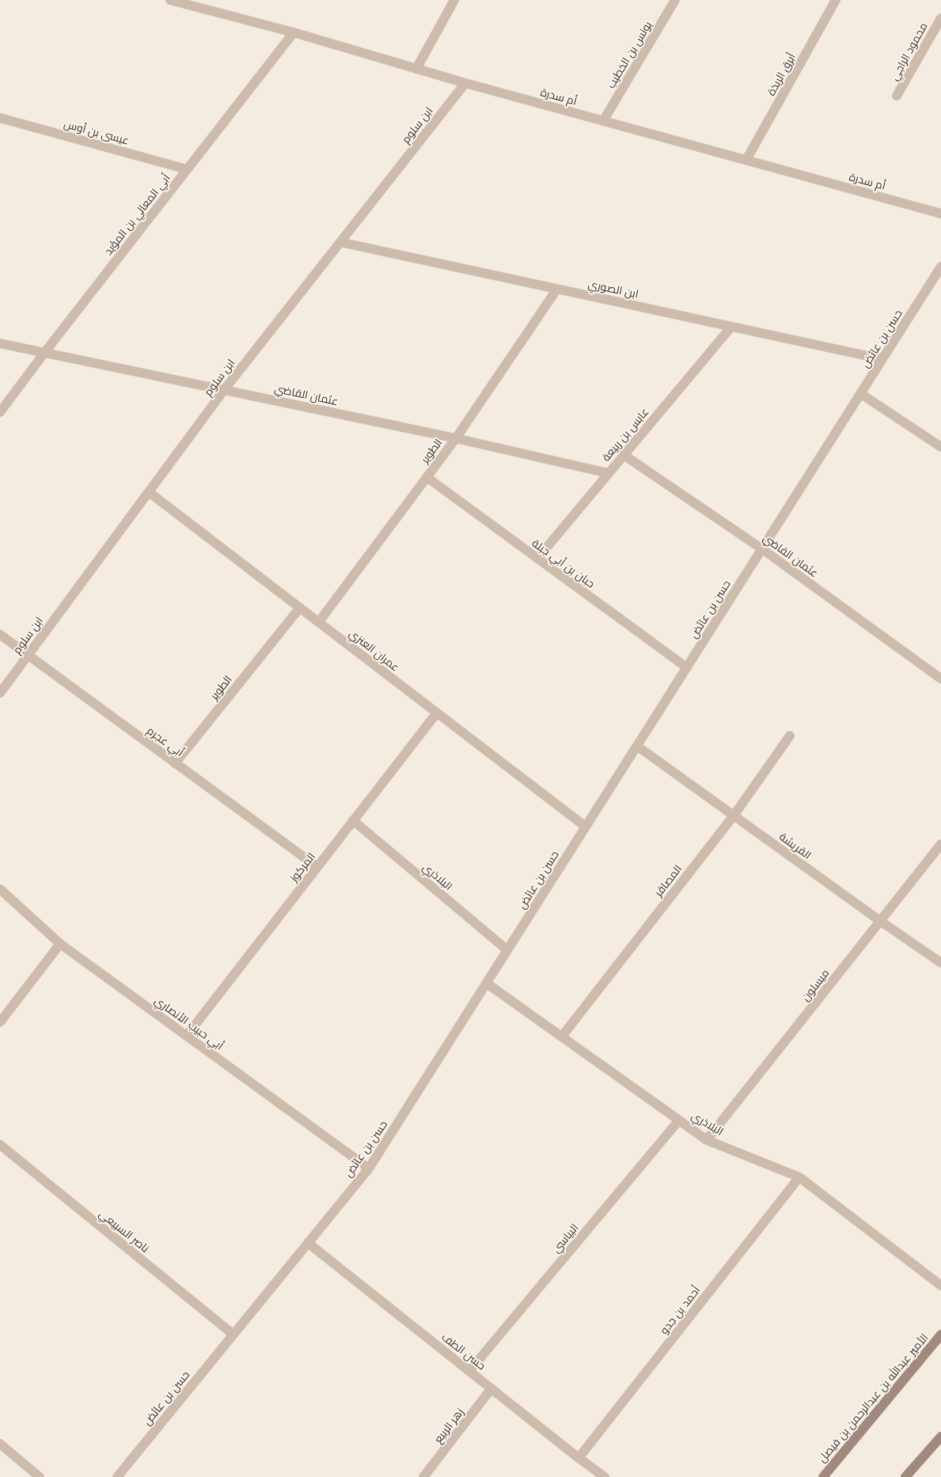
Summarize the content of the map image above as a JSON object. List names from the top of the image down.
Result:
{
  "streets": {
    "main road": ["الأمير عبدالله بن عبدالرحمن بن فيصل"],
    "street": [
      "محمود الراجي",
      "يونس بن الخطيب",
      "أبرق الربذة",
      "أم سدرة",
      "ابن سلوم",
      "عيسى بن أوس",
      "أبي المعالي بن المؤيد",
      "ابن الصوري",
      "حسن بن عائض",
      "عثمان القاضي",
      "عابس بن ربيعة",
      "الطوير",
      "حبان بن أبي جبلة",
      "عمران العنزي",
      "أبي عجرم",
      "القريشة",
      "المركوز",
      "البلاذري",
      "المصاقر",
      "ميسلون",
      "أبي حبيب الأنصاري",
      "ناصر السبيعي",
      "البياسي",
      "أحمد بن جدو",
      "حسن الطف",
      "زهر الربيع"
    ]
  },
  "crossings": [
    ["يونس بن الخطيب", "أم سدرة"],
    ["أبرق الربذة", "أم سدرة"],
    ["أم سدرة", "ابن سلوم"],
    ["أم سدرة", "أبي المعالي بن المؤيد"],
    ["ابن سلوم", "ابن الصوري"],
    ["ابن سلوم", "عثمان القاضي"],
    ["ابن سلوم", "عمران العنزي"],
    ["ابن سلوم", "أبي عجرم"],
    ["عيسى بن أوس", "أبي المعالي بن المؤيد"],
    ["أبي المعالي بن المؤيد", "عثمان القاضي"],
    ["ابن الصوري", "حسن بن عائض"],
    ["ابن الصوري", "عابس بن ربيعة"],
    ["ابن الصوري", "الطوير"],
    ["حسن بن عائض", "عثمان القاضي"],
    ["حسن بن عائض", "حبان بن أبي جبلة"],
    ["حسن بن عائض", "عمران العنزي"],
    ["حسن بن عائض", "القريشة"],
    ["حسن بن عائض", "البلاذري"],
    ["حسن بن عائض", "أبي حبيب الأنصاري"],
    ["حسن بن عائض", "ناصر السبيعي"],
    ["حسن بن عائض", "حسن الطف"],
    ["عثمان القاضي", "عابس بن ربيعة"],
    ["عثمان القاضي", "الطوير"],
    ["عابس بن ربيعة", "حبان بن أبي جبلة"],
    ["الطوير", "حبان بن أبي جبلة"],
    ["الطوير", "عمران العنزي"],
    ["الطوير", "أبي عجرم"],
    ["عمران العنزي", "المركوز"],
    ["أبي عجرم", "المركوز"],
    ["القريشة", "المصاقر"],
    ["القريشة", "ميسلون"],
    ["المركوز", "البلاذري"],
    ["المركوز", "أبي حبيب الأنصاري"],
    ["البلاذري", "المصاقر"],
    ["البلاذري", "ميسلون"],
    ["البلاذري", "البياسي"],
    ["البلاذري", "أحمد بن جدو"],
    ["البياسي", "حسن الطف"],
    ["أحمد بن جدو", "حسن الطف"],
    ["حسن الطف", "زهر الربيع"]
  ]
}
